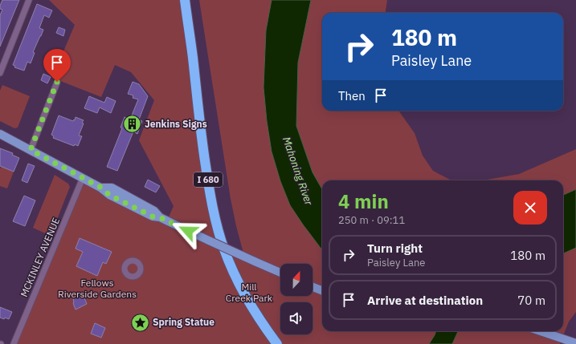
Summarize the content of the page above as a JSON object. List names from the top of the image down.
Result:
{
  "streets": {
    "highway": ["I 680"],
    "street": ["MCKINLEY AVENUE"]
  },
  "water": ["Mahoning River"],
  "parks": ["Fellows Riverside Gardens", "Mill Creek Park"],
  "places": {
    "building": ["Jenkins Signs"],
    "place": ["Spring Statue"]
  },
  "north": "top",
  "page": {
    "turn": ["180 m", "Paisley Lane"],
    "then": "Then",
    "heading": ["4 min", "250 m · 09:11"],
    "list": [
      {
        "name": "Turn right",
        "note": "Paisley Lane",
        "value": "180 m"
      },
      {
        "name": "Arrive at destination",
        "value": "70 m"
      }
    ]
  }
}
